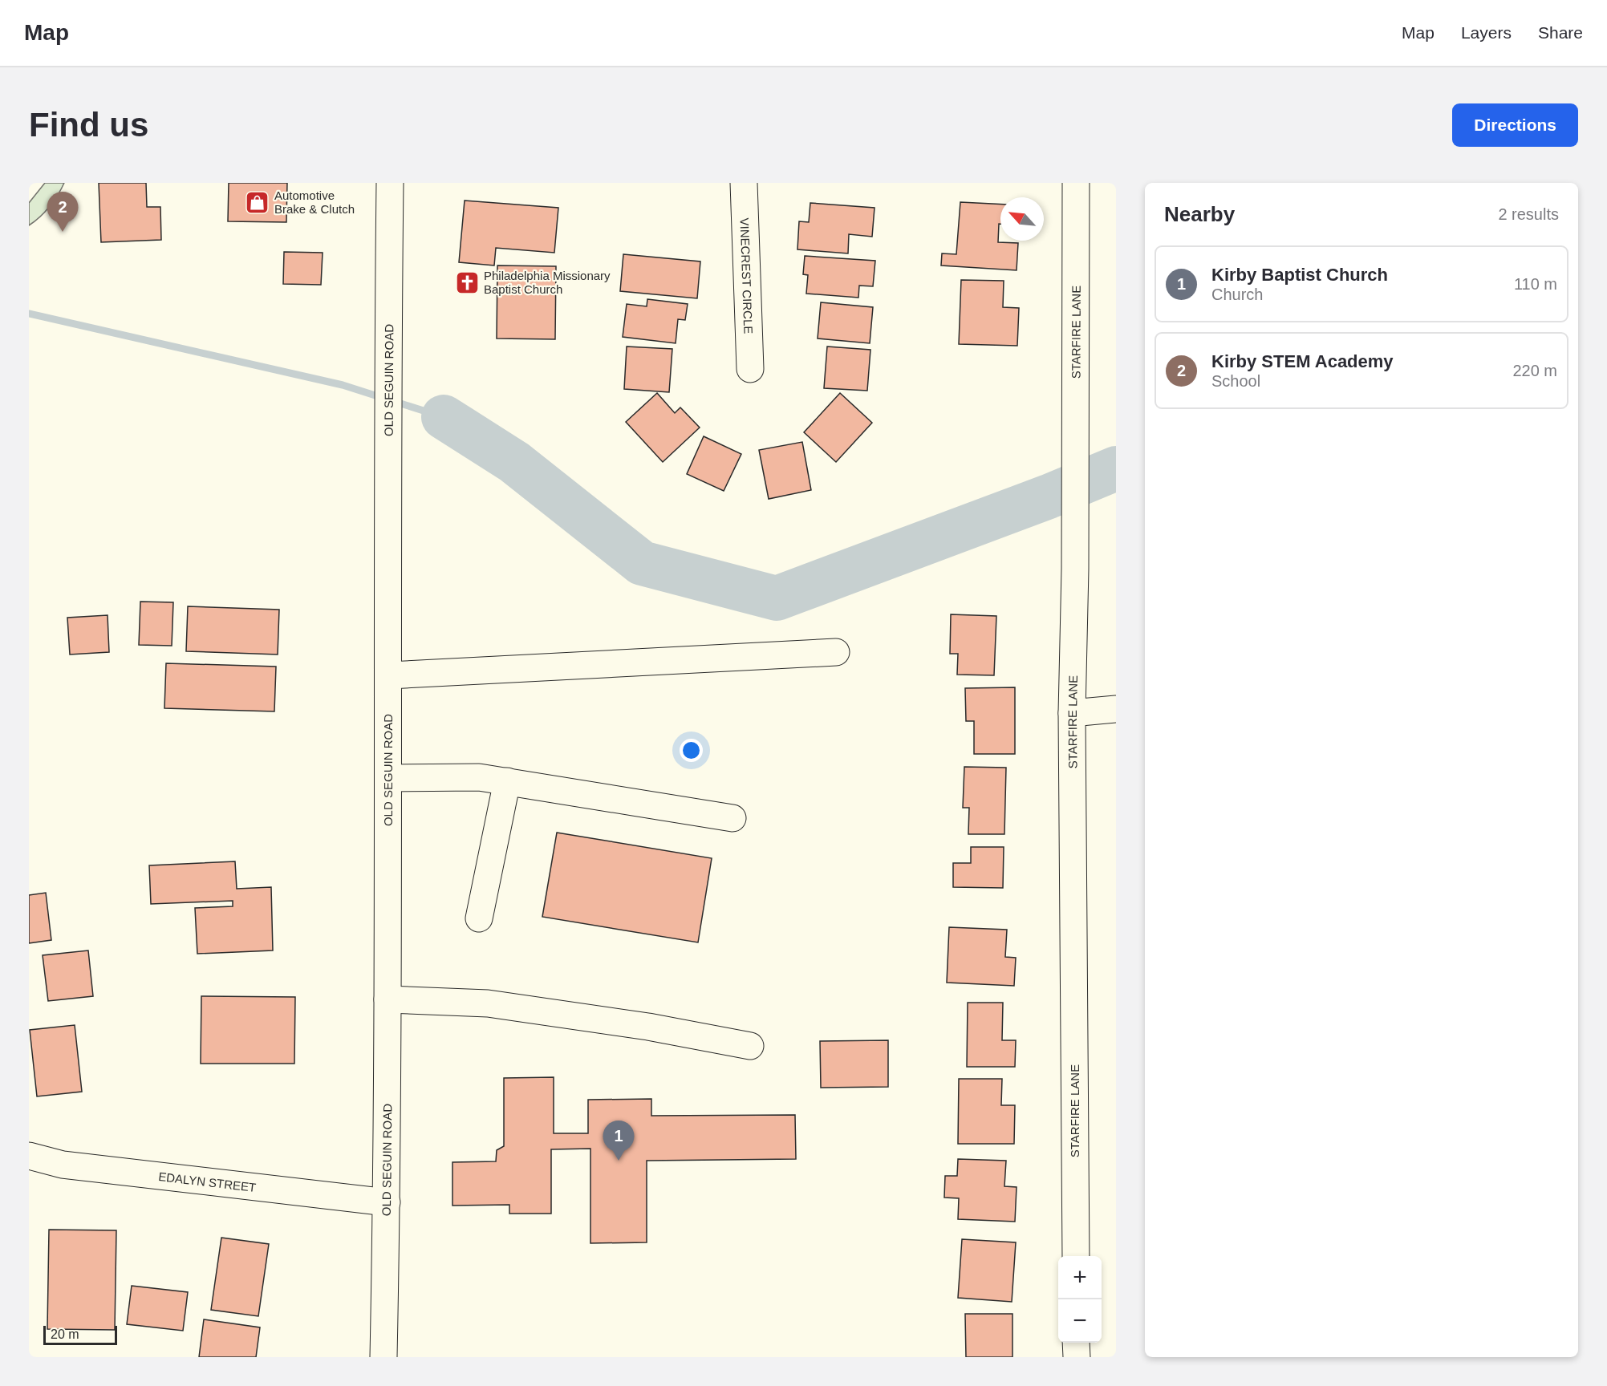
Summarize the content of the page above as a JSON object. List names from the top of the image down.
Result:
{
  "streets": {
    "street": [
      "VINECREST CIRCLE",
      "STARFIRE LANE",
      "OLD SEGUIN ROAD",
      "EDALYN STREET"
    ]
  },
  "crossings": [
    ["OLD SEGUIN ROAD", "EDALYN STREET"]
  ],
  "places": {
    "shop": ["Automotive Brake & Clutch"],
    "church": ["Philadelphia Missionary Baptist Church"]
  },
  "scale_bar": "20 m",
  "north": "top left",
  "page": {
    "header": "Map",
    "nav": ["Map", "Layers", "Share"],
    "buttons": "Directions",
    "title": "Find us",
    "heading": ["Nearby", "2 results"],
    "pins": ["2", "1"],
    "list": [
      {
        "mark": "1",
        "name": "Kirby Baptist Church",
        "note": "Church",
        "value": "110 m"
      },
      {
        "mark": "2",
        "name": "Kirby STEM Academy",
        "note": "School",
        "value": "220 m"
      }
    ],
    "map_buttons": ["+", "−"],
    "scale": "20 m"
  }
}
